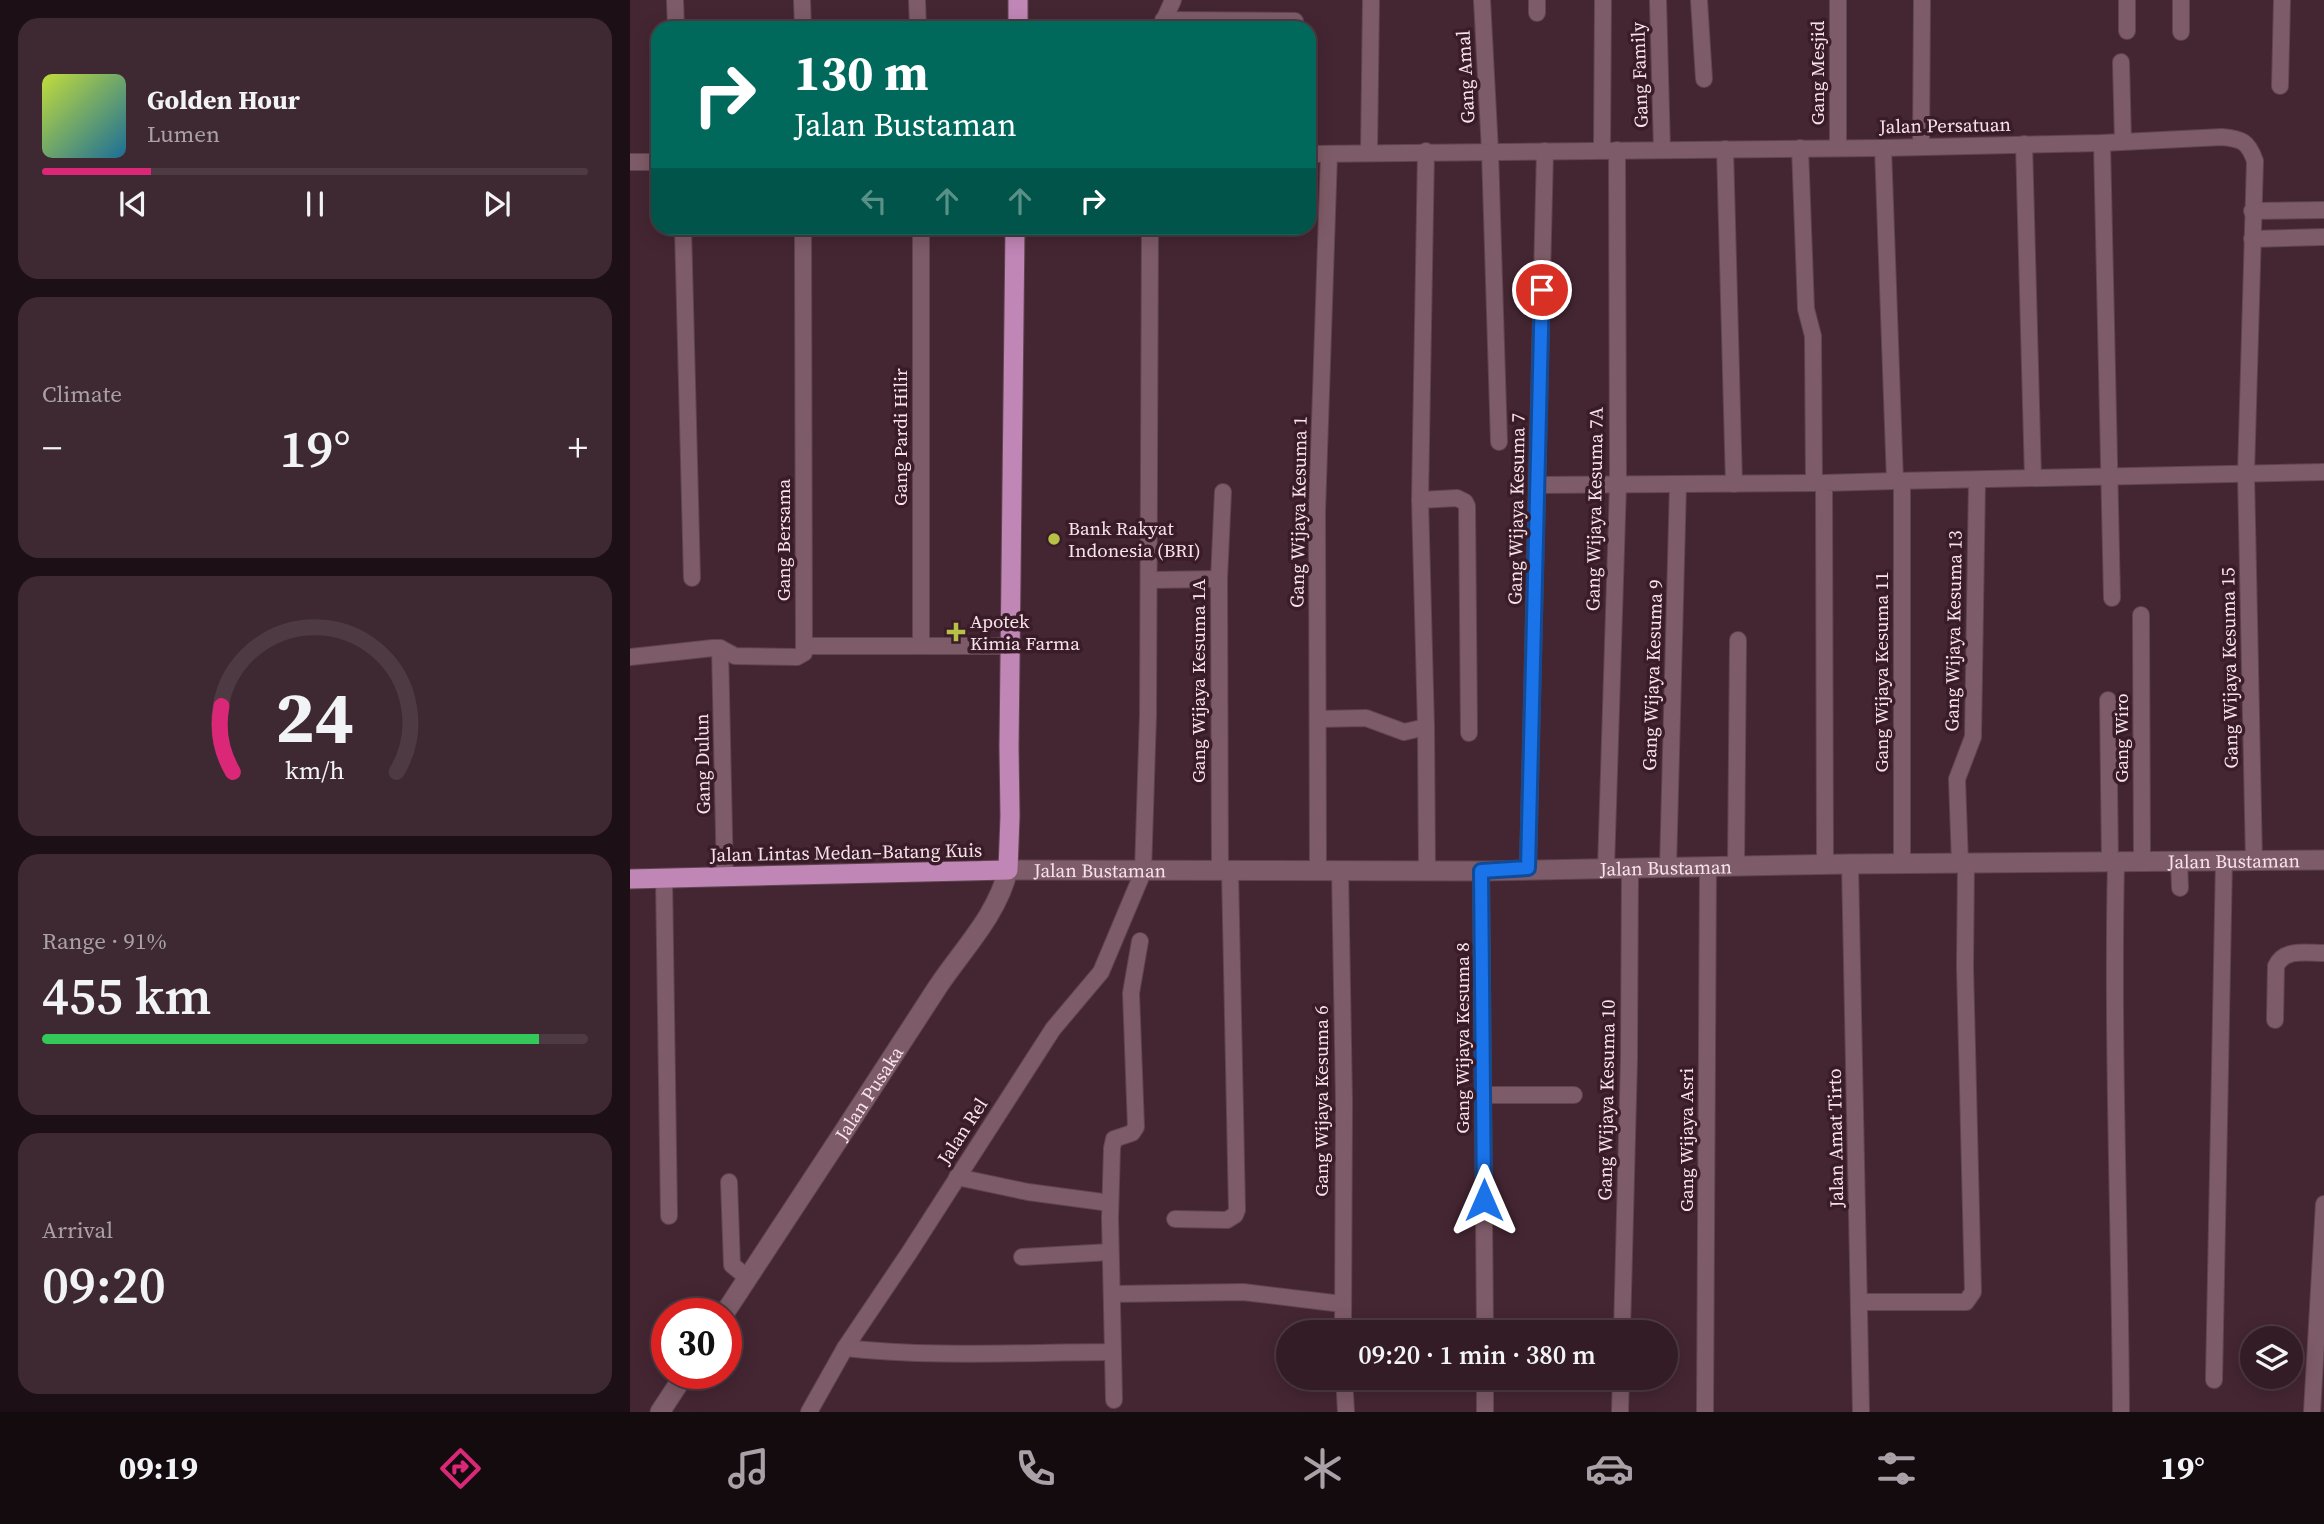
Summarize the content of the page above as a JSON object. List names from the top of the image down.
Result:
{
  "streets": {
    "highway": ["Jalan Lintas Medan–Batang Kuis"],
    "main road": ["Jalan Bustaman", "Jalan Pusaka"],
    "street": [
      "Gang Mesjid",
      "Gang Family",
      "Gang Amal",
      "Jalan Persatuan",
      "Gang Pardi Hilir",
      "Gang Wijaya Kesuma 7",
      "Gang Wijaya Kesuma 7A",
      "Gang Wijaya Kesuma 1",
      "Gang Bersama",
      "Gang Wijaya Kesuma 13",
      "Gang Wijaya Kesuma 15",
      "Gang Wijaya Kesuma 11",
      "Gang Wijaya Kesuma 9",
      "Gang Wijaya Kesuma 1A",
      "Gang Wiro",
      "Gang Dulun",
      "Gang Wijaya Kesuma 8",
      "Gang Wijaya Kesuma 10",
      "Gang Wijaya Kesuma 6",
      "Jalan Rel",
      "Jalan Amat Tirto",
      "Gang Wijaya Asri"
    ]
  },
  "crossings": [
    ["Gang Mesjid", "Jalan Persatuan"],
    ["Gang Family", "Jalan Persatuan"],
    ["Gang Amal", "Jalan Persatuan"],
    ["Jalan Persatuan", "Gang Wijaya Kesuma 7"],
    ["Jalan Persatuan", "Gang Wijaya Kesuma 7A"],
    ["Jalan Persatuan", "Gang Wijaya Kesuma 1"],
    ["Jalan Persatuan", "Gang Wijaya Kesuma 15"],
    ["Jalan Persatuan", "Gang Wijaya Kesuma 11"],
    ["Gang Wijaya Kesuma 7", "Jalan Bustaman"],
    ["Gang Wijaya Kesuma 7A", "Jalan Bustaman"],
    ["Gang Wijaya Kesuma 1", "Jalan Bustaman"],
    ["Gang Wijaya Kesuma 13", "Jalan Bustaman"],
    ["Gang Wijaya Kesuma 13", "Jalan Amat Tirto"],
    ["Gang Wijaya Kesuma 15", "Jalan Bustaman"],
    ["Gang Wijaya Kesuma 11", "Jalan Bustaman"],
    ["Gang Wijaya Kesuma 9", "Jalan Bustaman"],
    ["Gang Wijaya Kesuma 1A", "Jalan Bustaman"],
    ["Gang Wiro", "Jalan Bustaman"],
    ["Gang Dulun", "Jalan Lintas Medan–Batang Kuis"],
    ["Jalan Lintas Medan–Batang Kuis", "Jalan Bustaman"],
    ["Jalan Lintas Medan–Batang Kuis", "Jalan Pusaka"],
    ["Jalan Bustaman", "Gang Wijaya Kesuma 8"],
    ["Jalan Bustaman", "Jalan Pusaka"],
    ["Jalan Bustaman", "Gang Wijaya Kesuma 10"],
    ["Jalan Bustaman", "Gang Wijaya Kesuma 6"],
    ["Jalan Bustaman", "Jalan Rel"],
    ["Jalan Bustaman", "Jalan Amat Tirto"],
    ["Jalan Bustaman", "Gang Wijaya Asri"]
  ],
  "places": {
    "other": ["Bank Rakyat Indonesia (BRI)"],
    "health": ["Apotek Kimia Farma"]
  },
  "page": {
    "turn": ["130 m", "Jalan Bustaman"],
    "song": ["Golden Hour", "Lumen"],
    "tile": [
      "Climate",
      ["Range · 91%", "455 km"],
      ["Arrival", "09:20"]
    ],
    "heat": ["−", "19°", "+"],
    "limit": "30",
    "trip": "09:20 · 1 min · 380 m",
    "tabs": ["09:19", "19°"],
    "gauge": ["24", "km/h"]
  }
}
